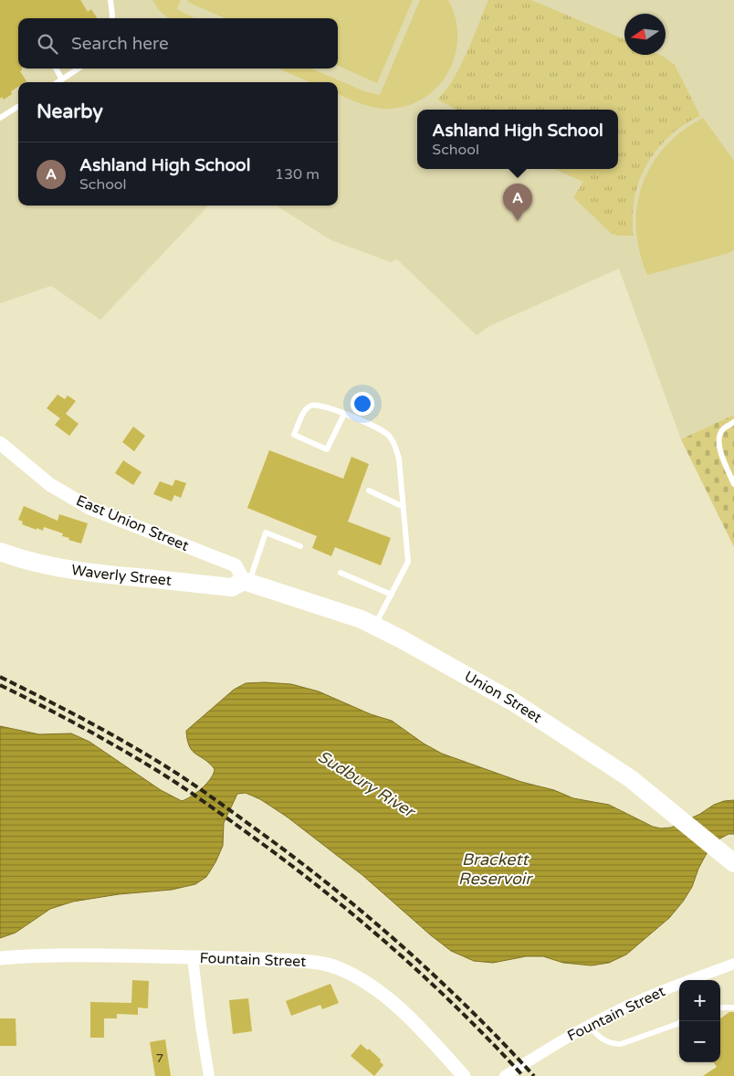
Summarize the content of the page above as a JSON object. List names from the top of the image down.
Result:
{
  "streets": {
    "main road": ["Waverly Street", "Union Street"],
    "street": ["East Union Street", "Fountain Street"]
  },
  "crossings": [
    ["East Union Street", "Waverly Street"],
    ["East Union Street", "Union Street"],
    ["Waverly Street", "Union Street"]
  ],
  "water": ["Sudbury River", "Brackett Reservoir"],
  "house_numbers": ["7"],
  "north": "left",
  "page": {
    "search": "Search here",
    "heading": "Nearby",
    "popup": ["Ashland High School", "School"],
    "list": [
      {
        "mark": "A",
        "name": "Ashland High School",
        "note": "School",
        "value": "130 m"
      }
    ],
    "pins": "A",
    "map_buttons": ["+", "−"]
  }
}
